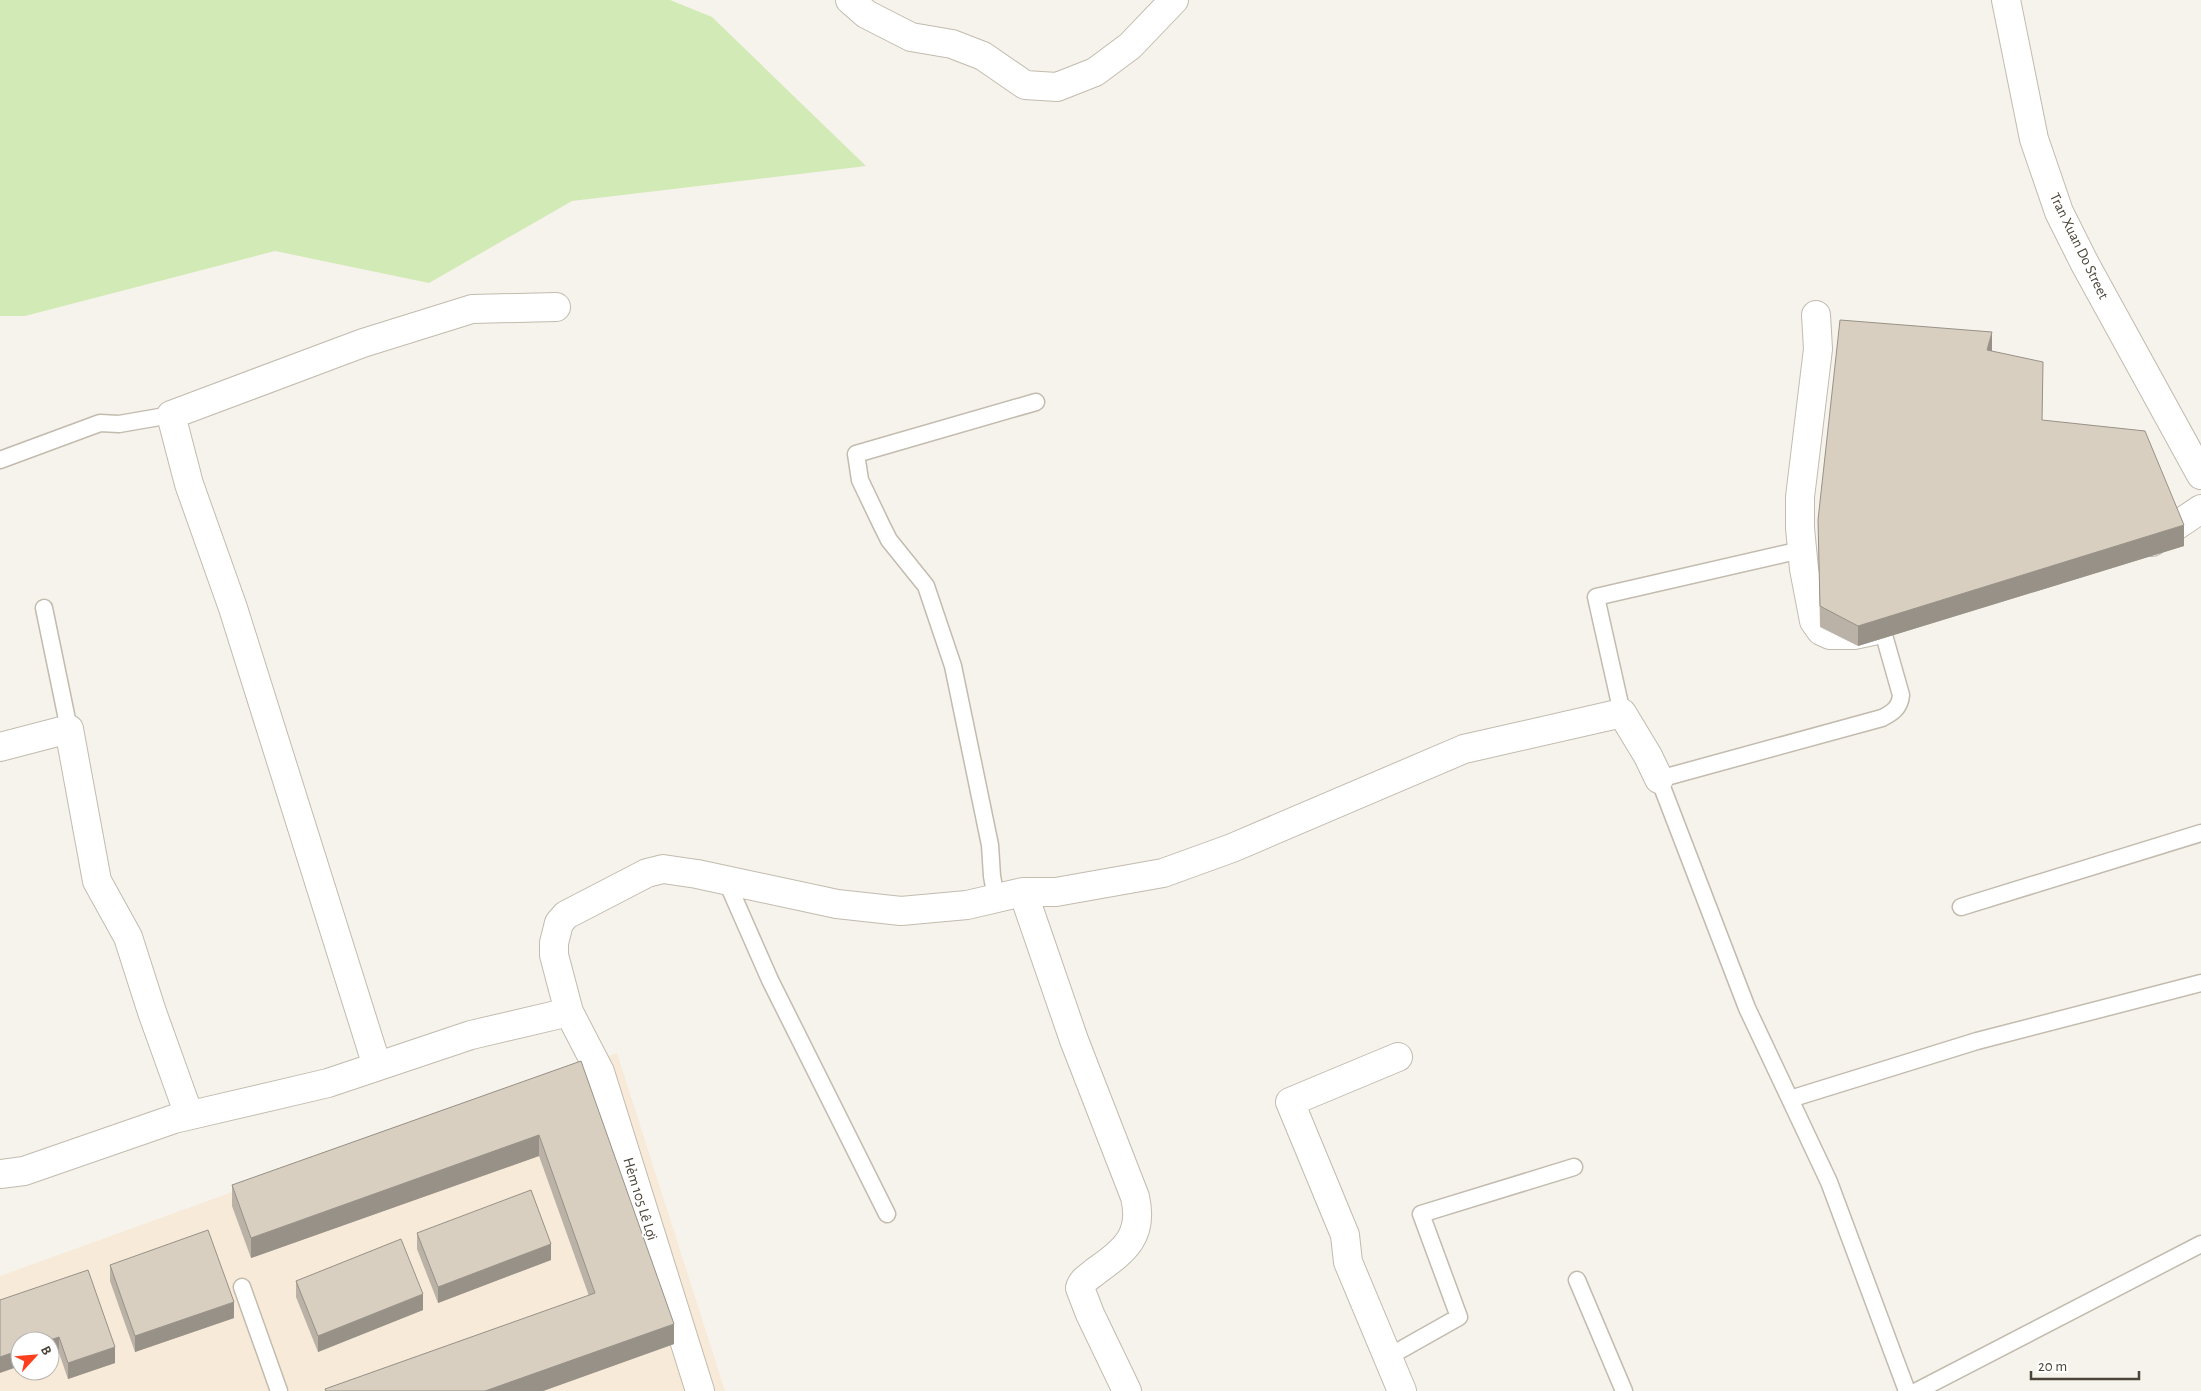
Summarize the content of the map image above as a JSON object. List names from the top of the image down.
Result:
{
  "streets": {
    "street": ["Tran Xuan Do Street", "Hẻm 105 Lê Lợi"]
  },
  "scale_bar": "20 m",
  "north": "top right"
}
